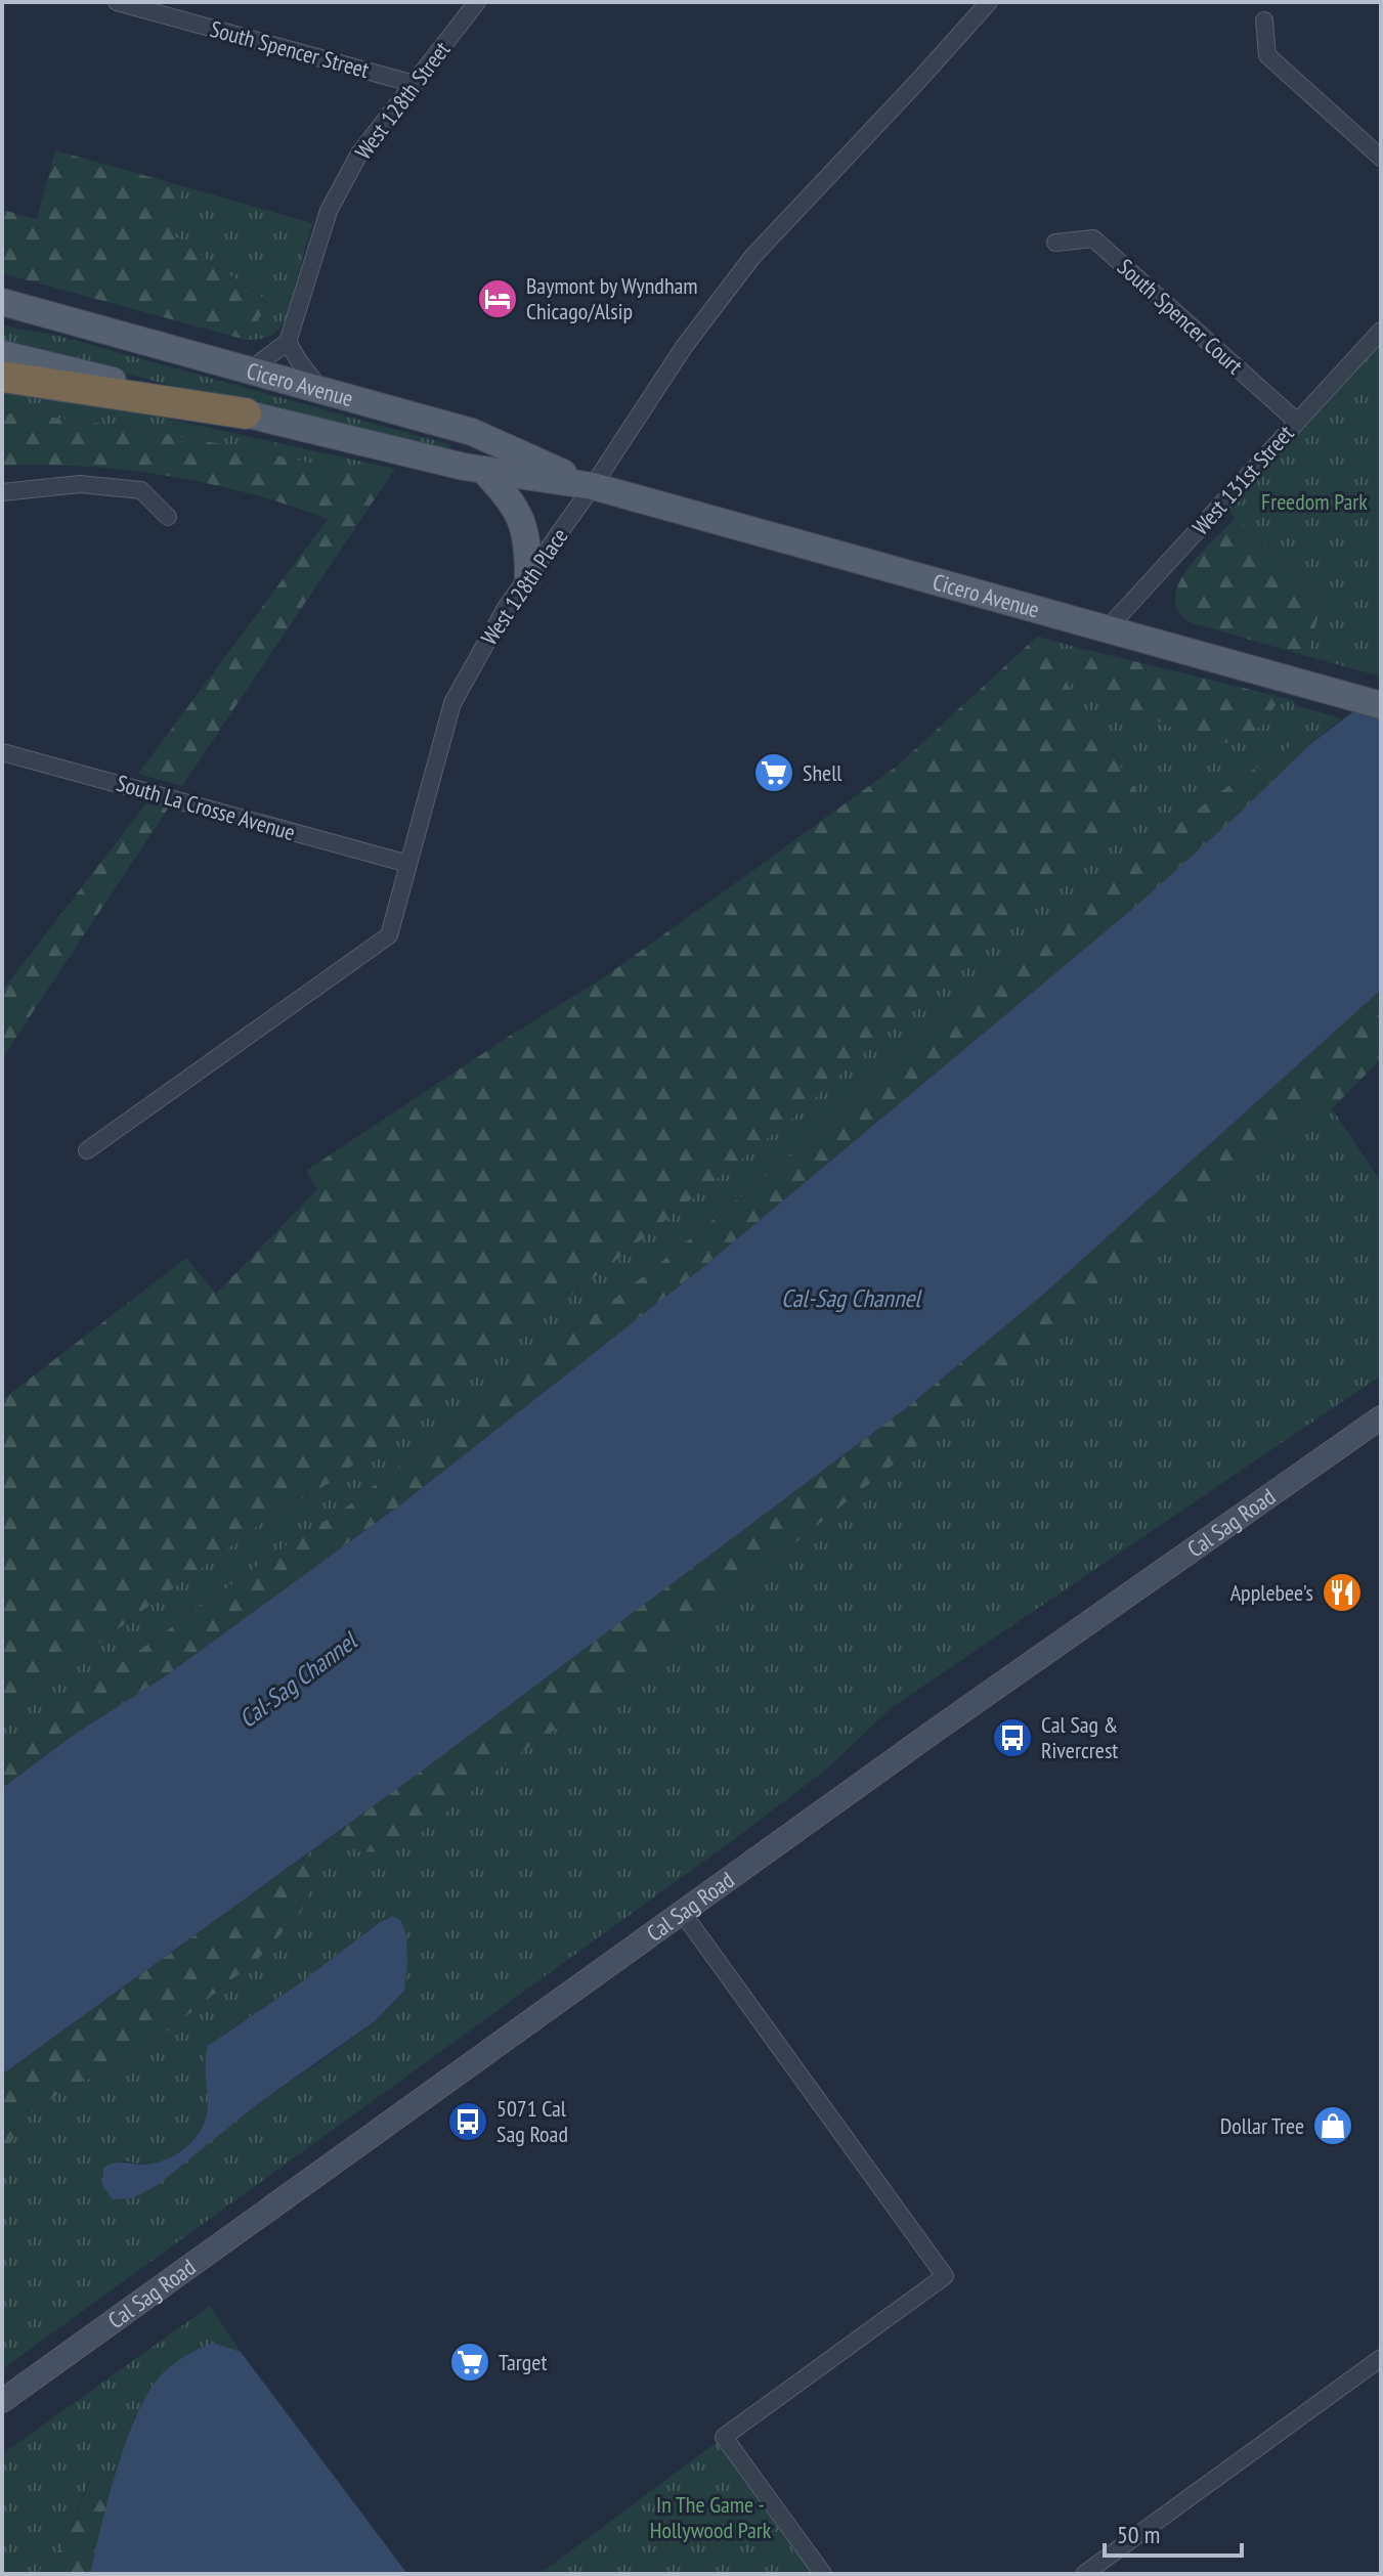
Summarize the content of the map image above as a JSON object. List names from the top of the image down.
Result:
{
  "streets": {
    "main road": ["Cicero Avenue", "Cal Sag Road"],
    "street": [
      "South Spencer Street",
      "West 128th Street",
      "South Spencer Court",
      "West 131st Street",
      "West 128th Place",
      "South La Crosse Avenue"
    ]
  },
  "crossings": [
    ["South Spencer Street", "West 128th Street"],
    ["South Spencer Court", "West 131st Street"],
    ["Cicero Avenue", "West 131st Street"],
    ["Cicero Avenue", "West 128th Place"],
    ["West 128th Place", "South La Crosse Avenue"]
  ],
  "water": ["Cal-Sag Channel"],
  "parks": ["Freedom Park", "In The Game - Hollywood Park"],
  "places": {
    "hotel": ["Baymont by Wyndham Chicago/Alsip"],
    "supermarket": ["Shell", "Target"],
    "restaurant": ["Applebee's"],
    "bus stop": ["Cal Sag & Rivercrest", "5071 Cal Sag Road"],
    "shop": ["Dollar Tree"]
  },
  "scale_bar": "50 m"
}
